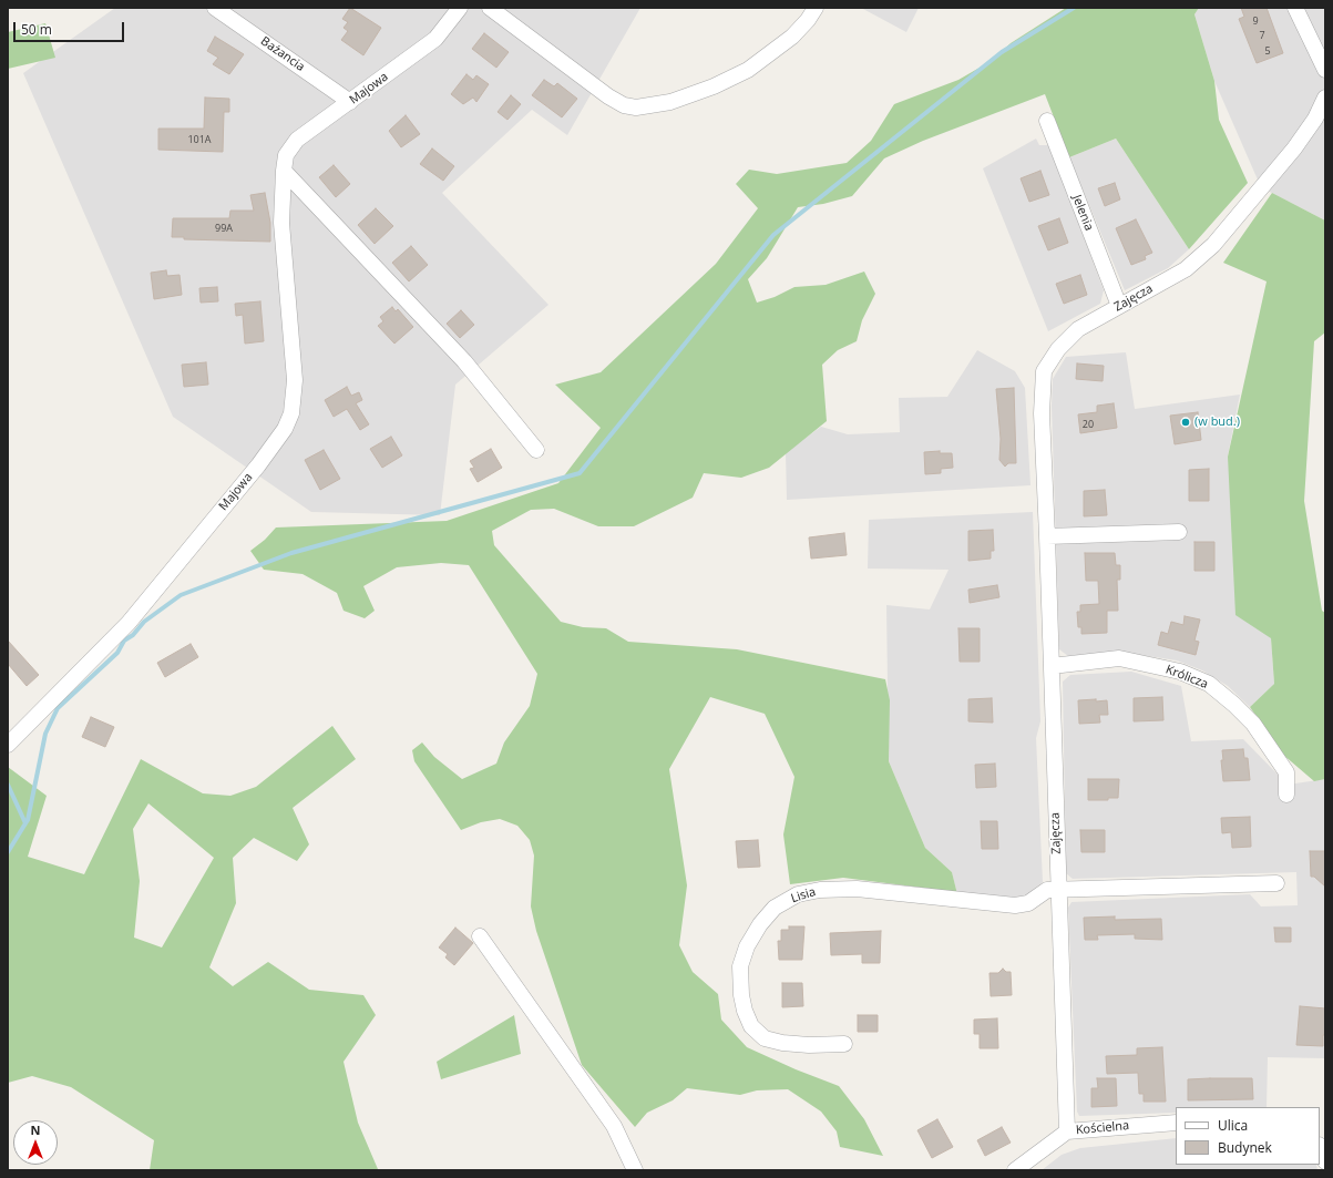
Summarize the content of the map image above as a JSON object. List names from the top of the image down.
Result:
{
  "streets": {
    "street": [
      "Bażancia",
      "Majowa",
      "Jelenia",
      "Zajęcza",
      "Królicza",
      "Lisia",
      "Kościelna"
    ]
  },
  "crossings": [
    ["Bażancia", "Majowa"],
    ["Jelenia", "Zajęcza"],
    ["Zajęcza", "Królicza"],
    ["Zajęcza", "Lisia"],
    ["Zajęcza", "Kościelna"]
  ],
  "places": ["(w bud.)"],
  "house_numbers": [
    "9",
    "7",
    "5",
    "101A",
    "99A",
    "20"
  ],
  "legend": ["Ulica", "Budynek"],
  "scale_bar": "50 m",
  "north": "top"
}
